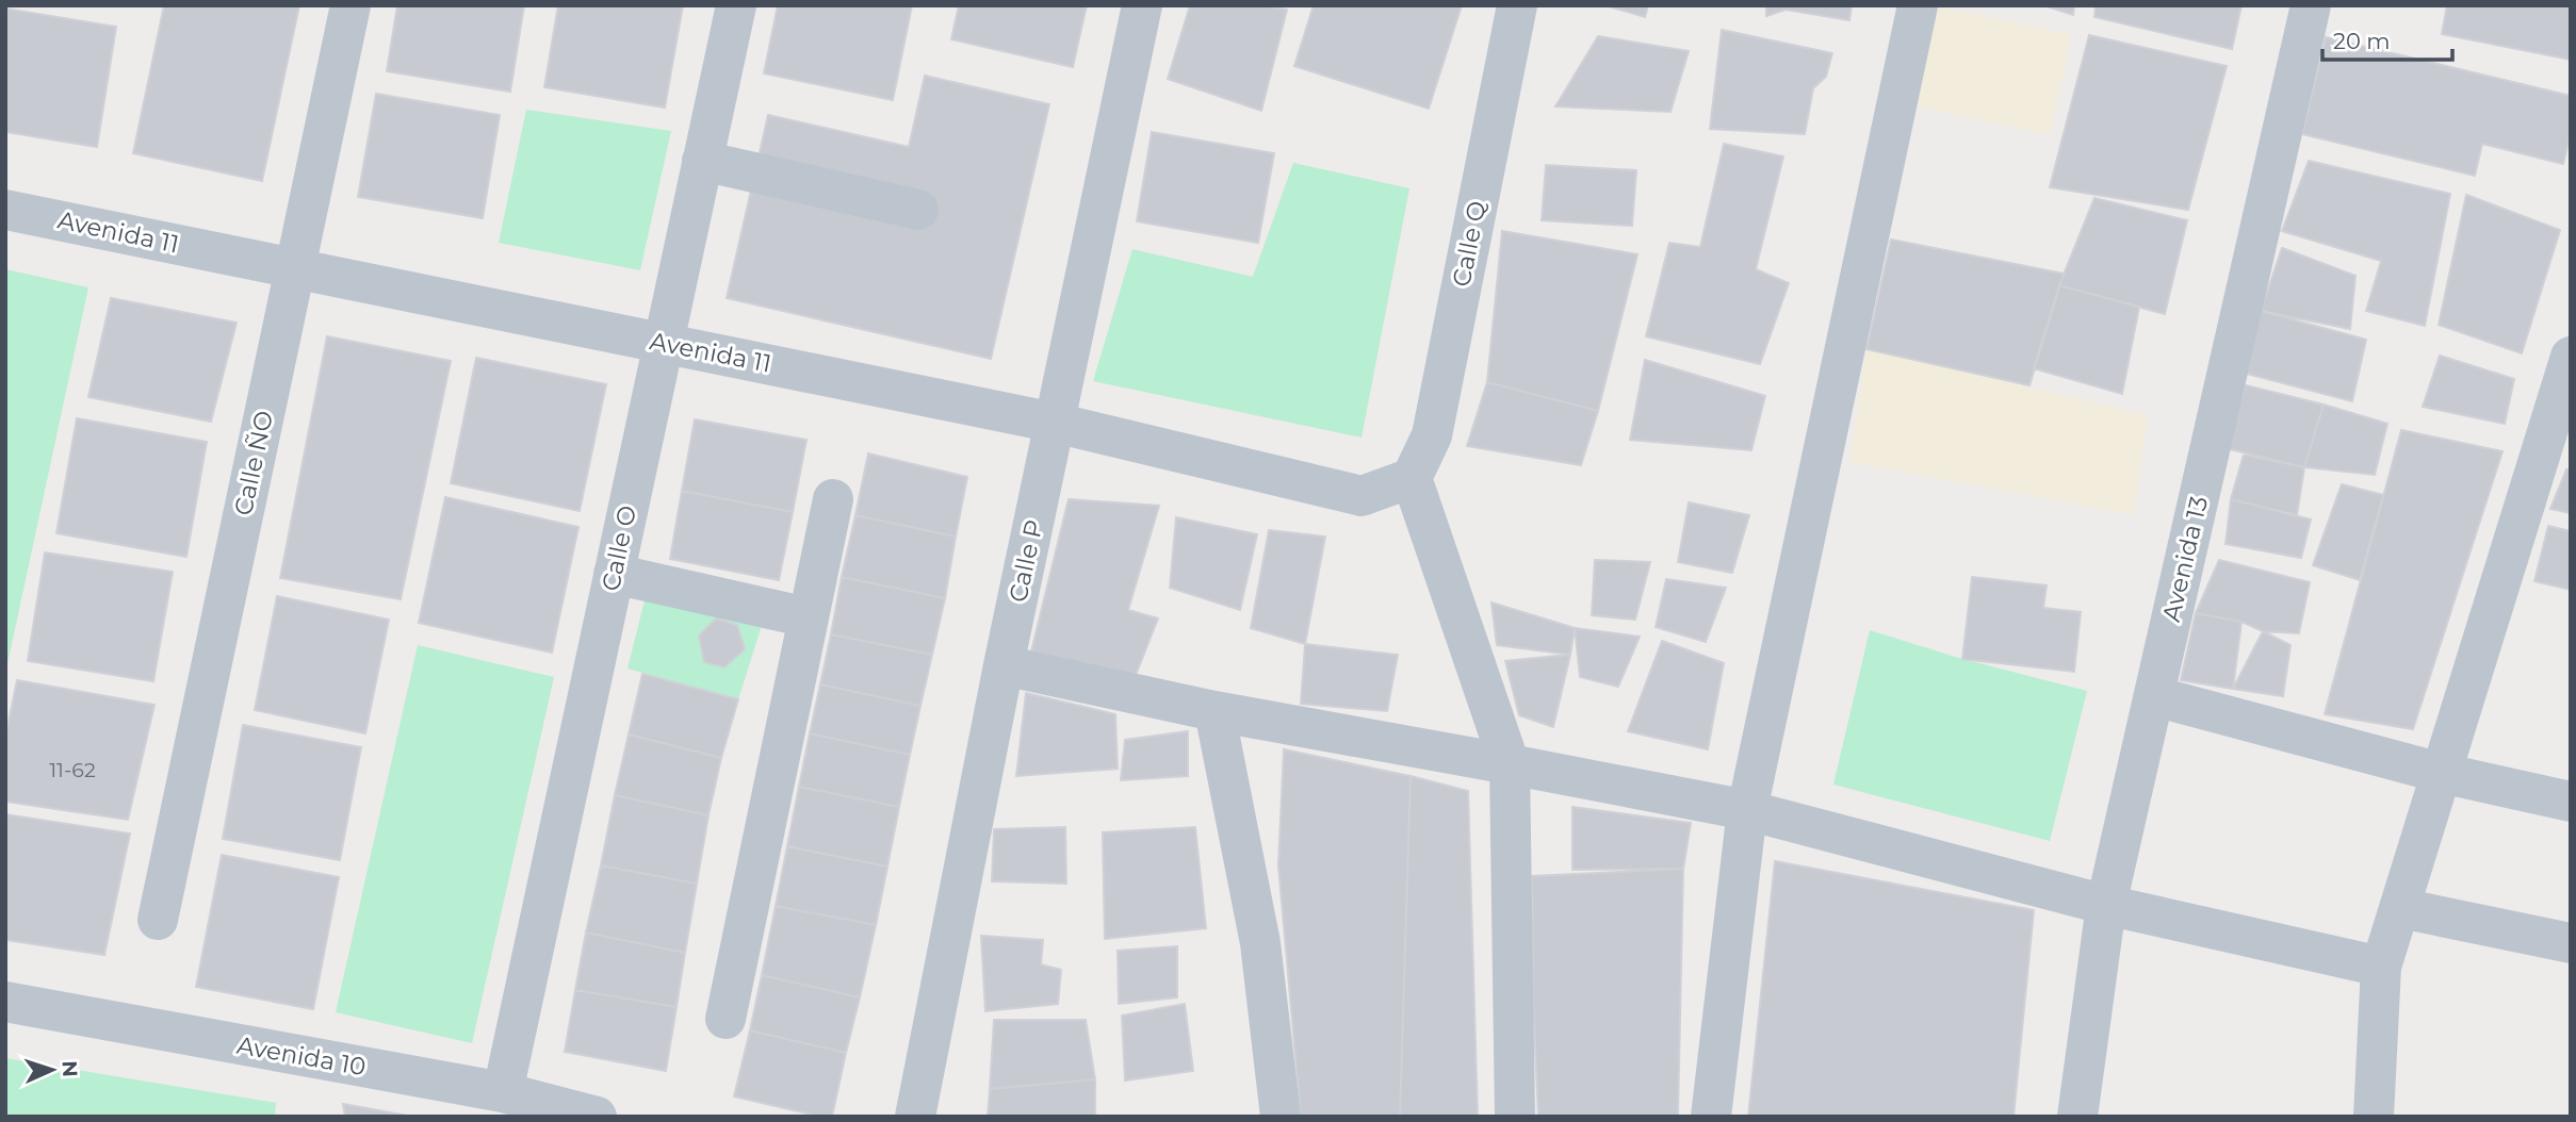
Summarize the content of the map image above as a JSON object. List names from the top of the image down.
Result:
{
  "streets": {
    "street": [
      "Avenida 11",
      "Calle Q",
      "Calle ÑO",
      "Calle O",
      "Avenida 13",
      "Calle P",
      "Avenida 10"
    ]
  },
  "crossings": [
    ["Avenida 11", "Calle Q"],
    ["Avenida 11", "Calle ÑO"],
    ["Avenida 11", "Calle O"],
    ["Avenida 11", "Calle P"],
    ["Calle O", "Avenida 10"]
  ],
  "house_numbers": ["11-62"],
  "scale_bar": "20 m",
  "north": "right"
}
